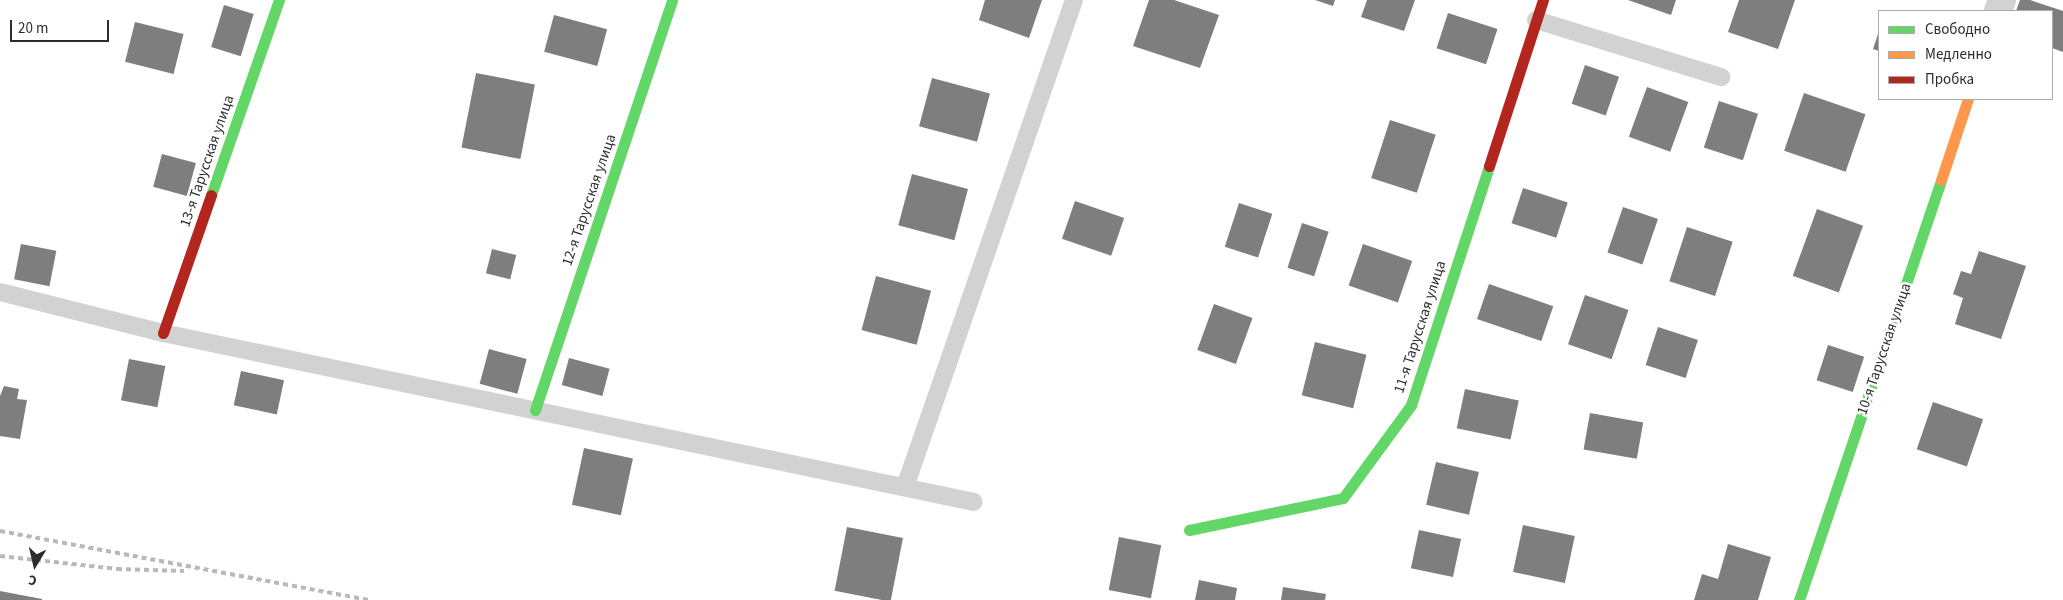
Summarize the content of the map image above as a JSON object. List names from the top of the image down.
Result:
{
  "streets": {
    "street": [
      "13-я Тарусская улица",
      "12-я Тарусская улица",
      "11-я Тарусская улица",
      "10-я Тарусская улица"
    ]
  },
  "legend": ["Свободно", "Медленно", "Пробка"],
  "scale_bar": "20 m",
  "north": "bottom"
}
